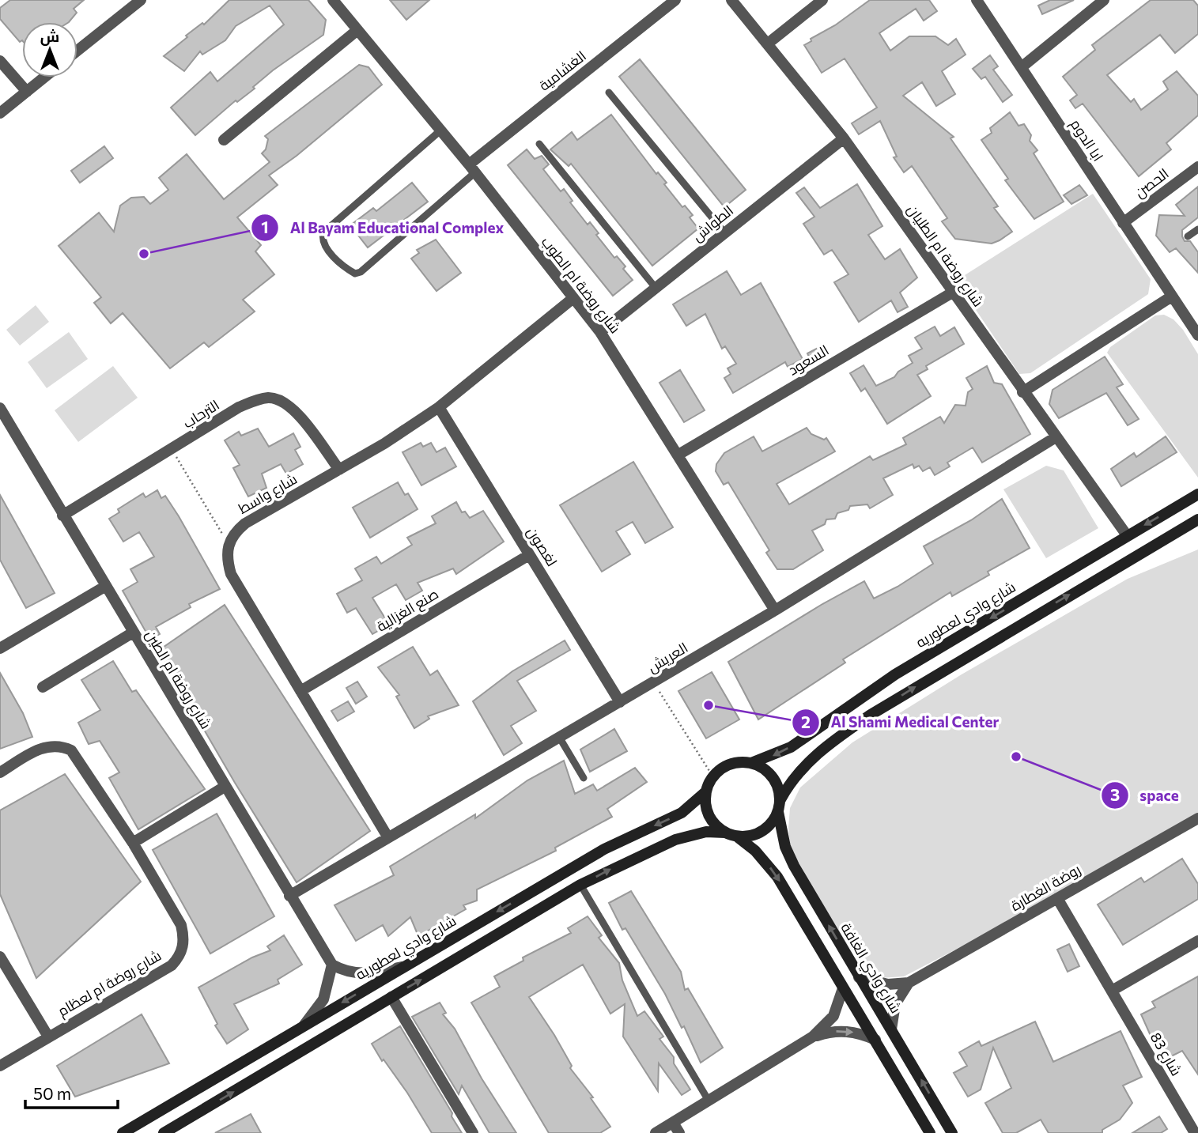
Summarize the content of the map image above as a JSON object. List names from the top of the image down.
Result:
{
  "streets": {
    "street": [
      "الغشامية",
      "ابا الدوم",
      "الحصن",
      "الطواش",
      "شارع روضة ام الطليان",
      "شارع روضة ام الطوب",
      "السعود",
      "الترحاب",
      "شارع واسط",
      "لغصون",
      "صنع الغزالية",
      "شارع وادي لعطوريه",
      "العريش",
      "شارع روضة ام الطين",
      "روضة الغطارة",
      "شارع وادي الغافة",
      "شارع روضة ام لعظام",
      "شارع 83"
    ]
  },
  "crossings": [
    ["الغشامية", "شارع روضة ام الطوب"],
    ["ابا الدوم", "الحصن"],
    ["الطواش", "شارع روضة ام الطليان"],
    ["الطواش", "شارع روضة ام الطوب"],
    ["شارع روضة ام الطليان", "السعود"],
    ["شارع روضة ام الطليان", "شارع وادي لعطوريه"],
    ["شارع روضة ام الطليان", "العريش"],
    ["شارع روضة ام الطوب", "السعود"],
    ["شارع روضة ام الطوب", "شارع واسط"],
    ["شارع روضة ام الطوب", "العريش"],
    ["الترحاب", "شارع واسط"],
    ["الترحاب", "شارع روضة ام الطين"],
    ["شارع واسط", "لغصون"],
    ["لغصون", "صنع الغزالية"],
    ["لغصون", "العريش"],
    ["شارع وادي لعطوريه", "شارع وادي الغافة"],
    ["العريش", "شارع روضة ام الطين"],
    ["روضة الغطارة", "شارع 83"]
  ],
  "places": ["Al Bayam Educational Complex", "Al Shami Medical Center", "space"],
  "scale_bar": "50 m",
  "north": "top"
}
